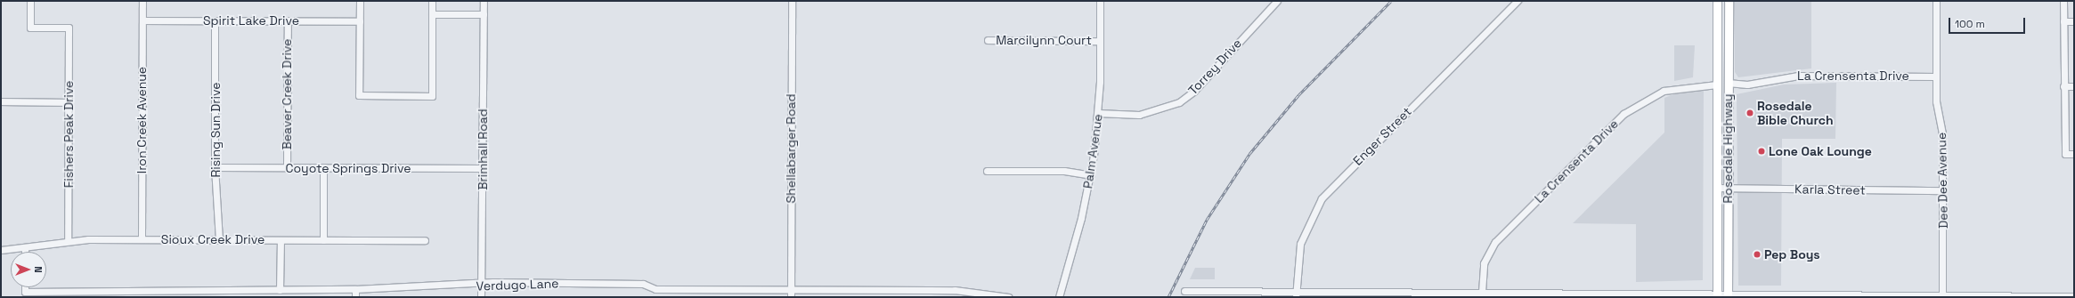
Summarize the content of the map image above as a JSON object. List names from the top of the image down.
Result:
{
  "streets": {
    "main road": ["Rosedale Highway"],
    "street": [
      "Spirit Lake Drive",
      "Marcilynn Court",
      "Torrey Drive",
      "La Crensenta Drive",
      "Beaver Creek Drive",
      "Iron Creek Avenue",
      "Rising Sun Drive",
      "Fishers Peak Drive",
      "Enger Street",
      "Shellabarger Road",
      "Brimhall Road",
      "Palm Avenue",
      "Coyote Springs Drive",
      "Dee Dee Avenue",
      "Karla Street",
      "Sioux Creek Drive",
      "Verdugo Lane"
    ]
  },
  "crossings": [
    ["Spirit Lake Drive", "Beaver Creek Drive"],
    ["Spirit Lake Drive", "Iron Creek Avenue"],
    ["Spirit Lake Drive", "Rising Sun Drive"],
    ["Marcilynn Court", "Palm Avenue"],
    ["Torrey Drive", "Palm Avenue"],
    ["La Crensenta Drive", "Rosedale Highway"],
    ["La Crensenta Drive", "Dee Dee Avenue"],
    ["Beaver Creek Drive", "Coyote Springs Drive"],
    ["Iron Creek Avenue", "Sioux Creek Drive"],
    ["Rising Sun Drive", "Coyote Springs Drive"],
    ["Rising Sun Drive", "Sioux Creek Drive"],
    ["Fishers Peak Drive", "Sioux Creek Drive"],
    ["Shellabarger Road", "Verdugo Lane"],
    ["Rosedale Highway", "Karla Street"],
    ["Brimhall Road", "Coyote Springs Drive"],
    ["Brimhall Road", "Verdugo Lane"],
    ["Dee Dee Avenue", "Karla Street"]
  ],
  "places": ["Rosedale Bible Church", "Lone Oak Lounge", "Pep Boys"],
  "scale_bar": "100 m",
  "north": "right"
}
